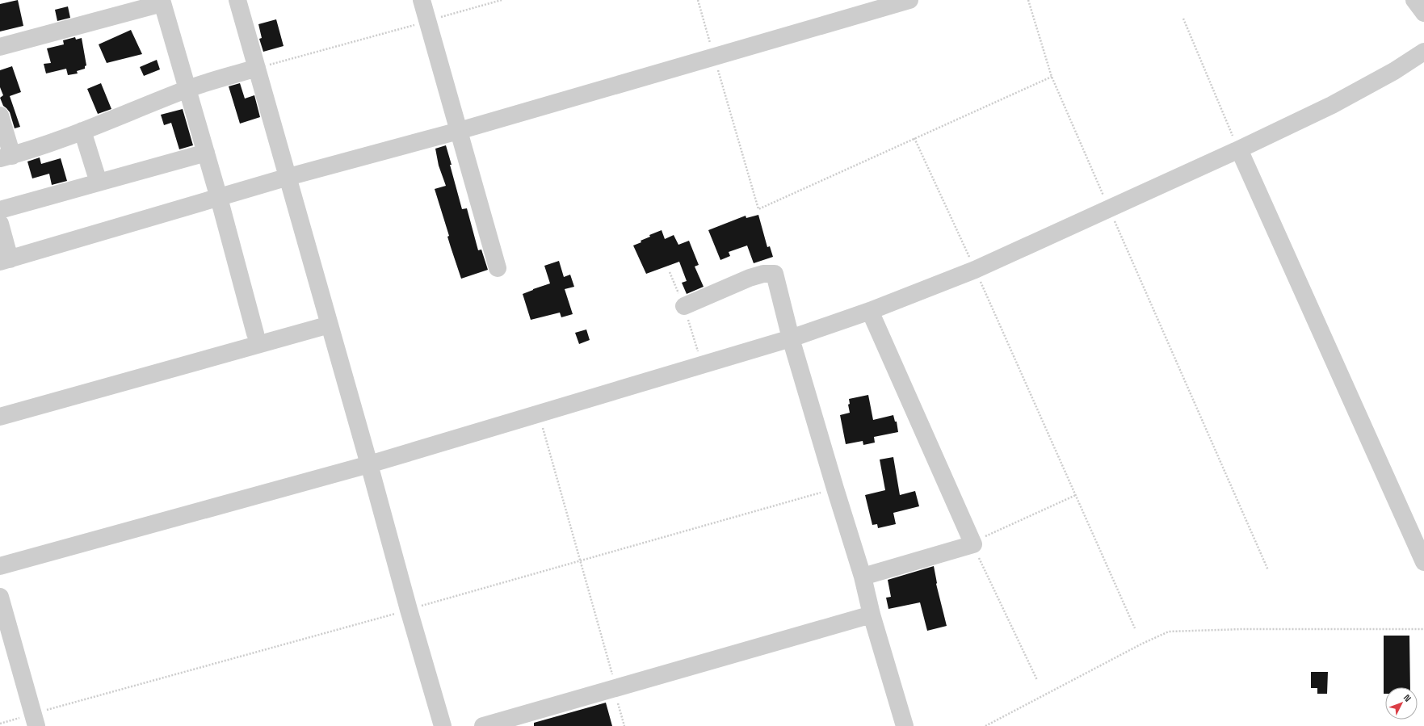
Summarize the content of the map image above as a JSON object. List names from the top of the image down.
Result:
{
  "north": "top right"
}
